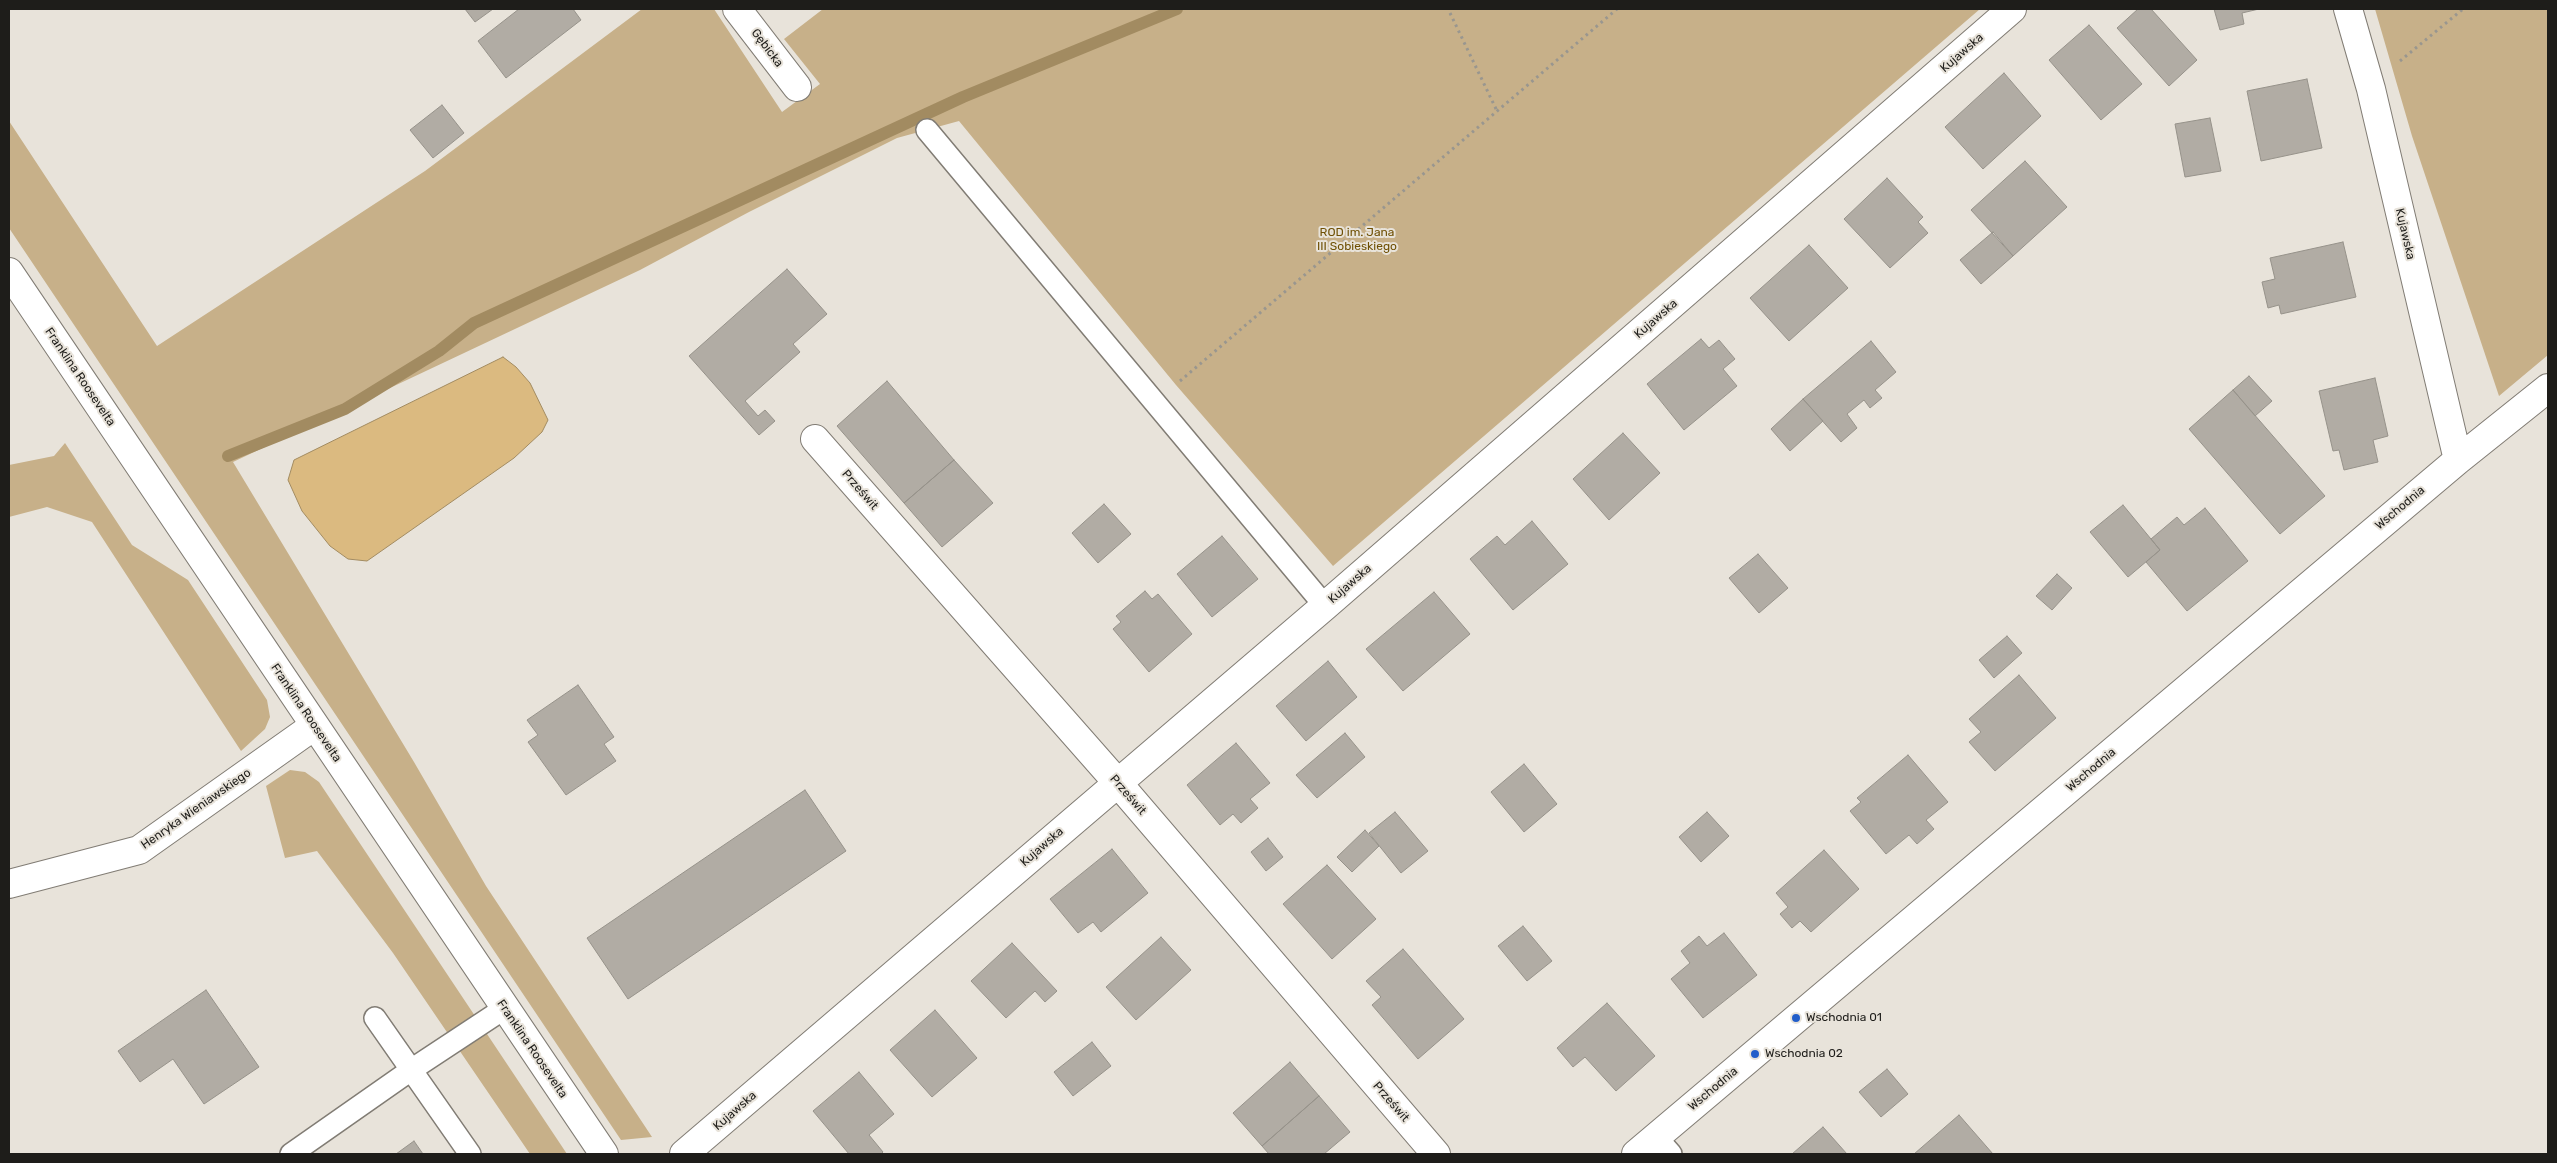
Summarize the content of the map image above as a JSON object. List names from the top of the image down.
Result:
{
  "streets": {
    "street": [
      "Gębicka",
      "Kujawska",
      "Franklina Roosevelta",
      "Prześwit",
      "Wschodnia",
      "Henryka Wieniawskiego"
    ]
  },
  "crossings": [
    ["Kujawska", "Prześwit"],
    ["Kujawska", "Wschodnia"],
    ["Franklina Roosevelta", "Henryka Wieniawskiego"]
  ],
  "parks": ["ROD im. Jana III Sobieskiego"],
  "places": ["Wschodnia 01", "Wschodnia 02"]
}
